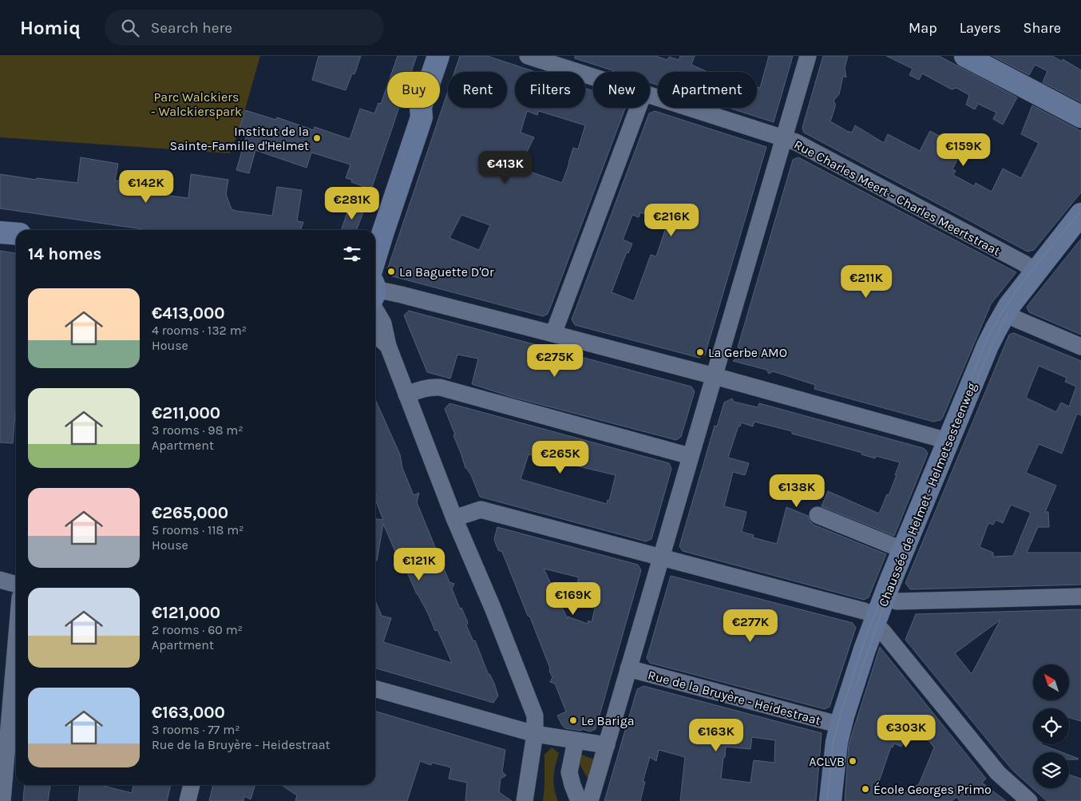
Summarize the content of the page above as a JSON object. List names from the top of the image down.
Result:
{
  "streets": {
    "street": ["Rue Charles Meert - Charles Meertstraat", "Chaussée de Helmet - Helmetsesteenweg", "Rue de la Bruyère - Heidestraat"]
  },
  "crossings": [
    ["Rue Charles Meert - Charles Meertstraat", "Chaussée de Helmet - Helmetsesteenweg"],
    ["Chaussée de Helmet - Helmetsesteenweg", "Rue de la Bruyère - Heidestraat"]
  ],
  "parks": ["Parc Walckiers - Walckierspark"],
  "places": [
    "Institut de la Sainte-Famille d'Helmet",
    "La Baguette D'Or",
    "La Gerbe AMO",
    "Le Bariga",
    "ACLVB",
    "École Georges Primo"
  ],
  "north": "top left",
  "page": {
    "header": "Homiq",
    "search": "Search here",
    "nav": ["Map", "Layers", "Share"],
    "chip": [
      "Buy",
      "Rent",
      "Filters",
      "New",
      "Apartment"
    ],
    "price": [
      "€159K",
      "€413K",
      "€142K",
      "€281K",
      "€216K",
      "€211K",
      "€275K",
      "€265K",
      "€138K",
      "€121K",
      "€169K",
      "€277K",
      "€303K",
      "€163K"
    ],
    "heading": "14 homes",
    "list": [
      {
        "name": "€413,000",
        "note": "4 rooms · 132 m² · House"
      },
      {
        "name": "€211,000",
        "note": "3 rooms · 98 m² · Apartment"
      },
      {
        "name": "€265,000",
        "note": "5 rooms · 118 m² · House"
      },
      {
        "name": "€121,000",
        "note": "2 rooms · 60 m² · Apartment"
      },
      {
        "name": "€163,000",
        "note": "3 rooms · 77 m² · Rue de la Bruyère - Heidestraat"
      }
    ]
  }
}
